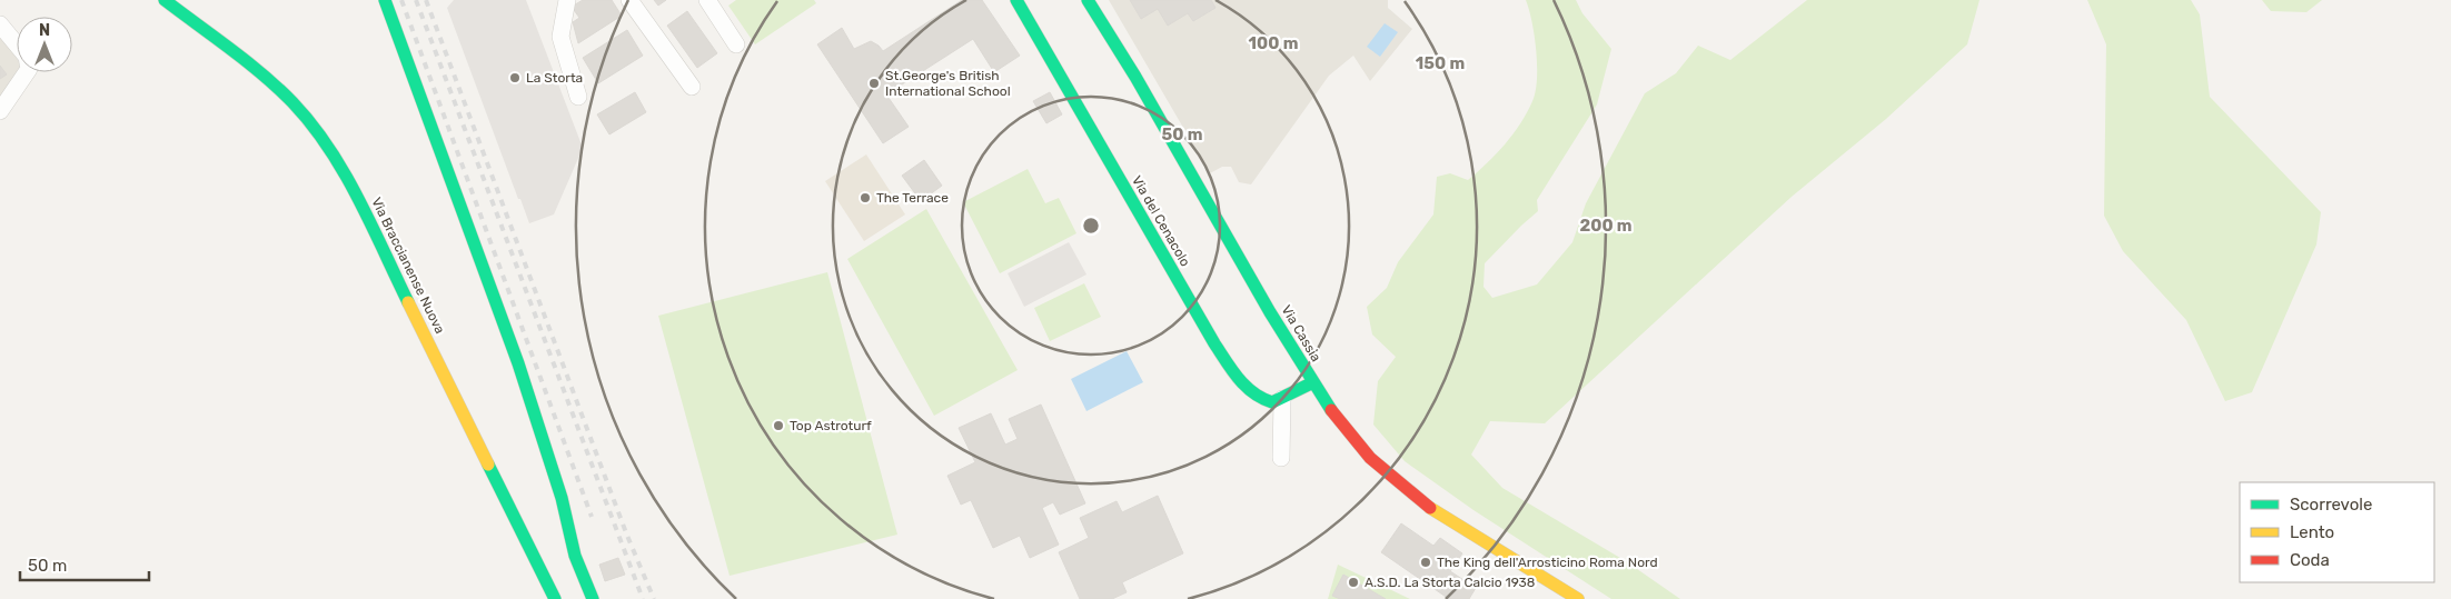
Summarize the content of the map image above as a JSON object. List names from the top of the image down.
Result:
{
  "streets": {
    "main road": ["Via del Cenacolo", "Via Braccianense Nuova", "Via Cassia"]
  },
  "places": [
    "La Storta",
    "St.George's British International School",
    "The Terrace",
    "Top Astroturf",
    "The King dell'Arrosticino Roma Nord",
    "A.S.D. La Storta Calcio 1938"
  ],
  "legend": ["Scorrevole", "Lento", "Coda"],
  "scale_bar": "50 m",
  "north": "top",
  "rings": [
    "100 m",
    "150 m",
    "50 m",
    "200 m"
  ]
}
